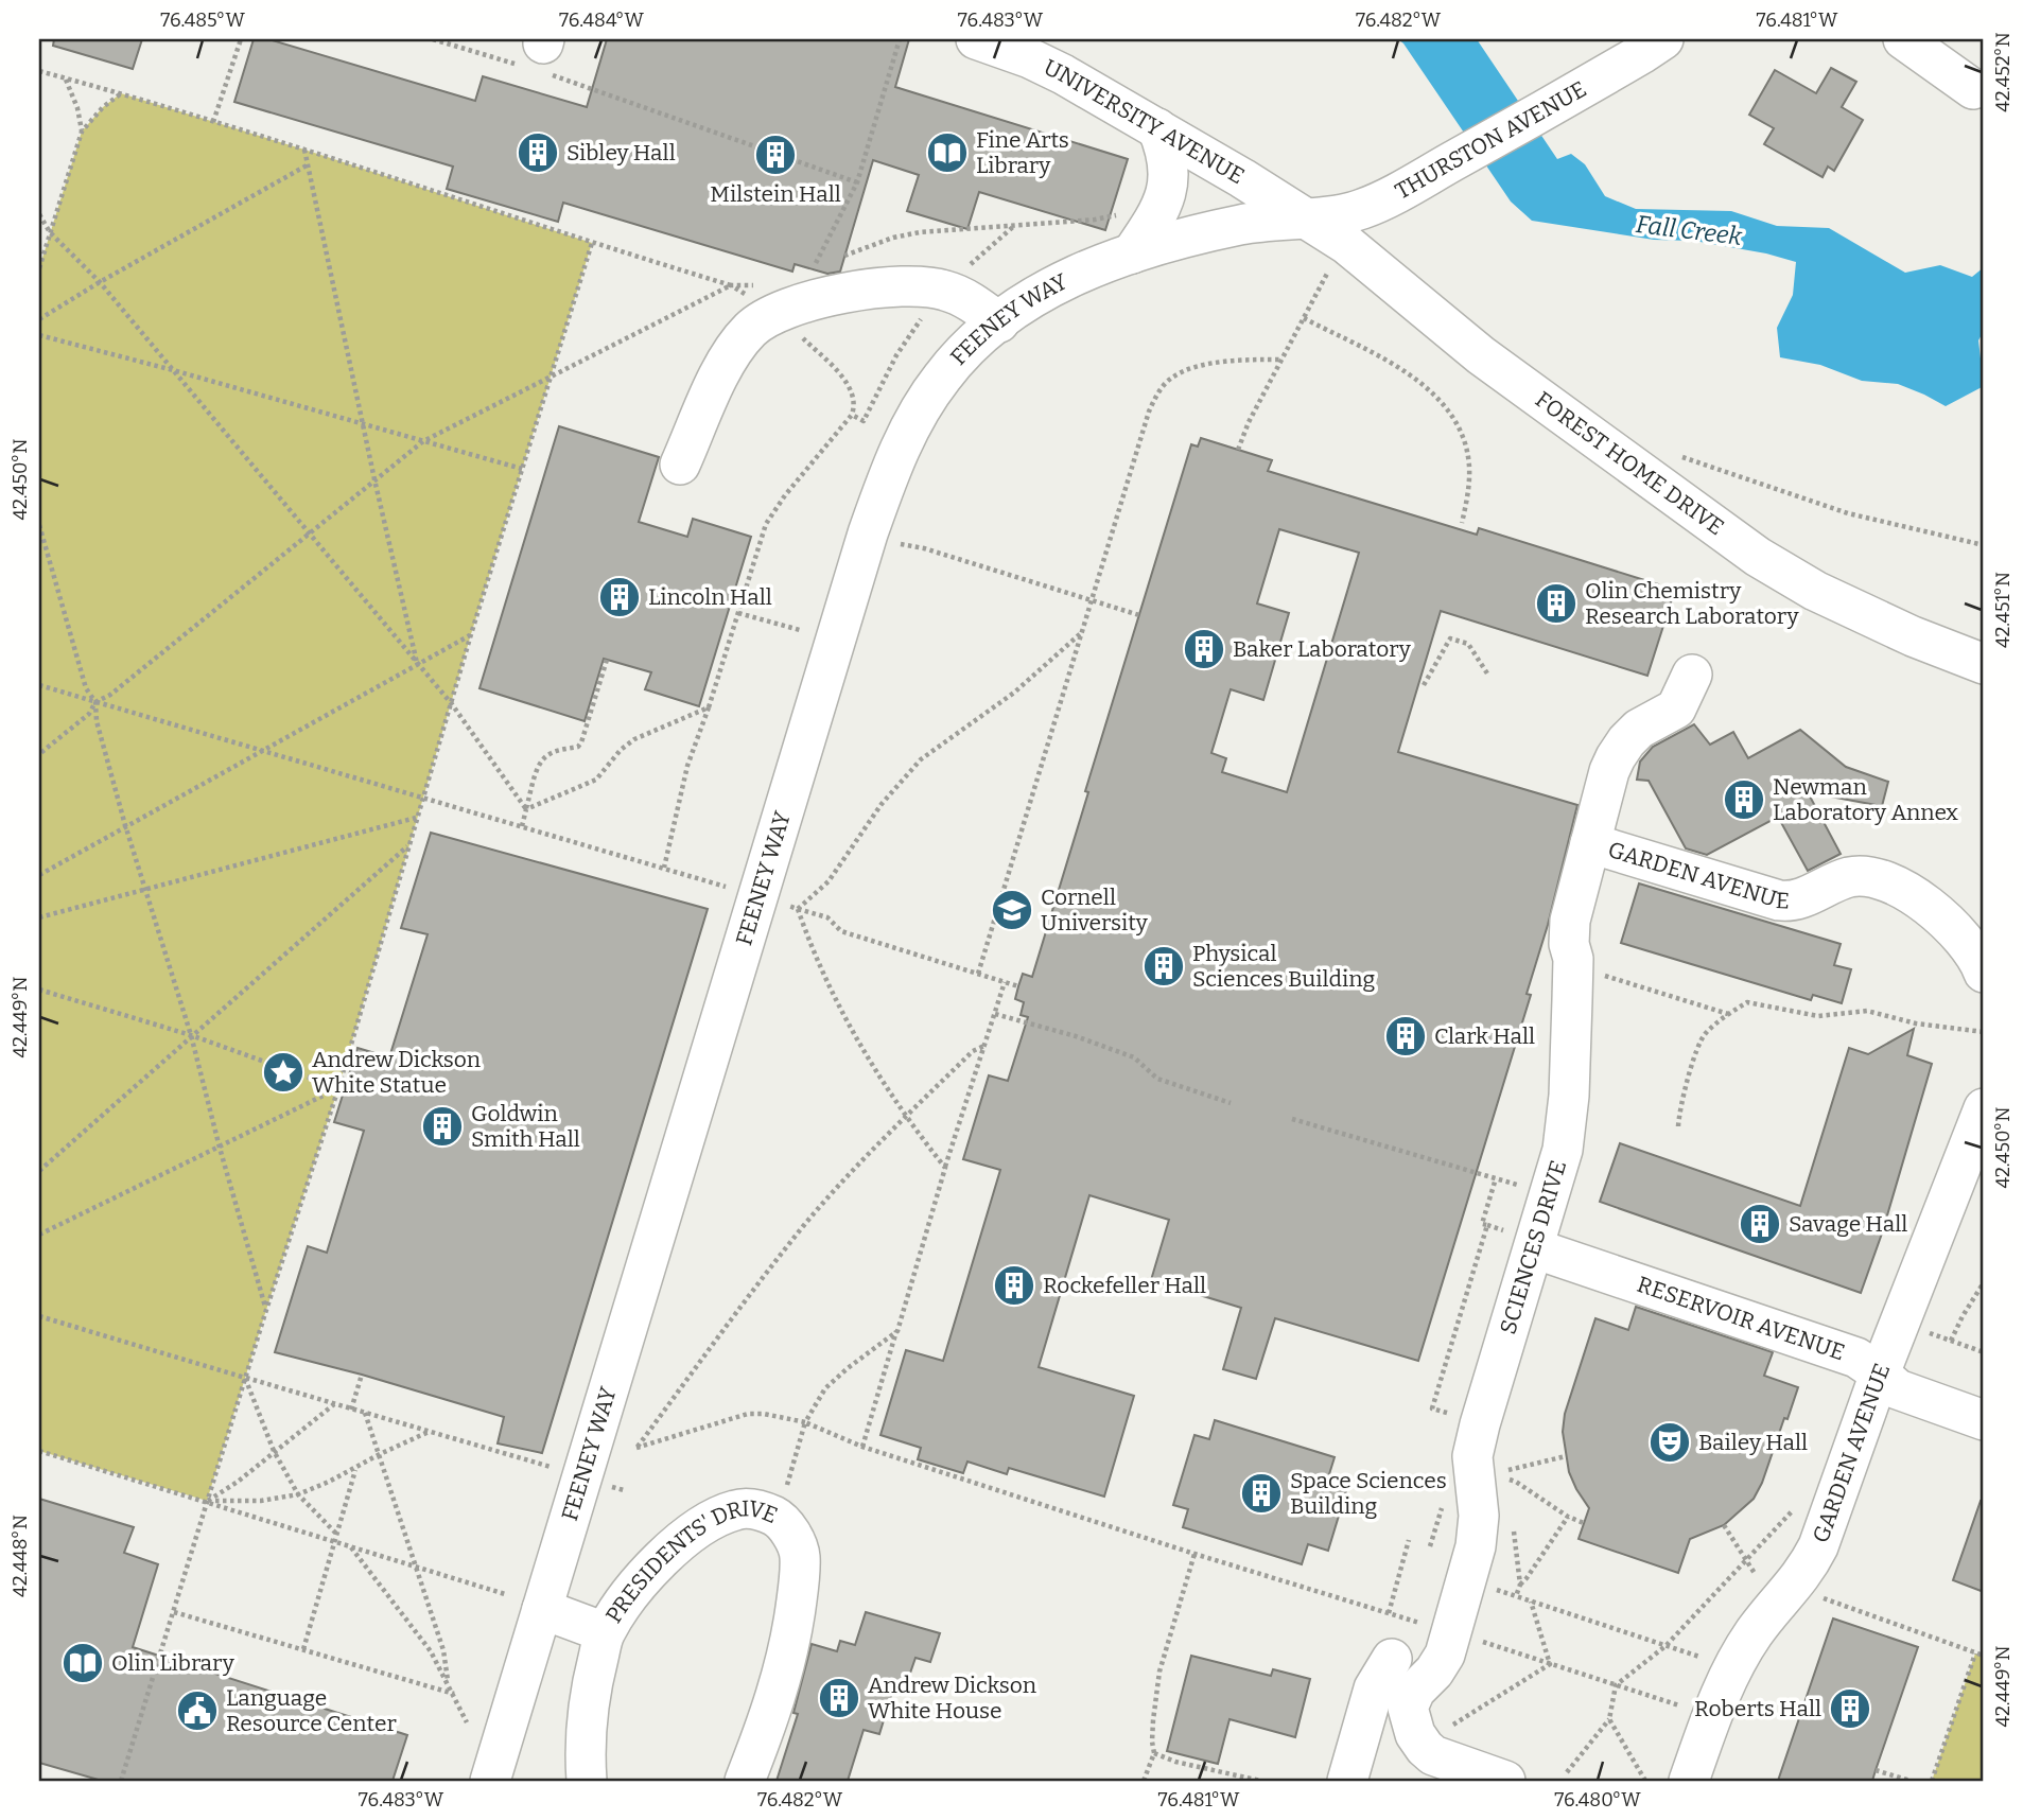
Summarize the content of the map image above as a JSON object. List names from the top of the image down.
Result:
{
  "streets": {
    "street": [
      "UNIVERSITY AVENUE",
      "THURSTON AVENUE",
      "FEENEY WAY",
      "FOREST HOME DRIVE",
      "GARDEN AVENUE",
      "SCIENCES DRIVE",
      "RESERVOIR AVENUE",
      "PRESIDENTS' DRIVE"
    ]
  },
  "crossings": [
    ["UNIVERSITY AVENUE", "THURSTON AVENUE"],
    ["UNIVERSITY AVENUE", "FEENEY WAY"],
    ["UNIVERSITY AVENUE", "FOREST HOME DRIVE"],
    ["THURSTON AVENUE", "FEENEY WAY"],
    ["THURSTON AVENUE", "FOREST HOME DRIVE"],
    ["FEENEY WAY", "FOREST HOME DRIVE"],
    ["FEENEY WAY", "PRESIDENTS' DRIVE"],
    ["GARDEN AVENUE", "SCIENCES DRIVE"],
    ["GARDEN AVENUE", "RESERVOIR AVENUE"],
    ["SCIENCES DRIVE", "RESERVOIR AVENUE"]
  ],
  "water": ["Fall Creek"],
  "places": {
    "building": [
      "Sibley Hall",
      "Milstein Hall",
      "Lincoln Hall",
      "Olin Chemistry Research Laboratory",
      "Baker Laboratory",
      "Newman Laboratory Annex",
      "Physical Sciences Building",
      "Clark Hall",
      "Goldwin Smith Hall",
      "Savage Hall",
      "Rockefeller Hall",
      "Space Sciences Building",
      "Andrew Dickson White House",
      "Roberts Hall"
    ],
    "library": ["Fine Arts Library", "Olin Library"],
    "school or university": ["Cornell University"],
    "place": ["Andrew Dickson White Statue"],
    "theatre": ["Bailey Hall"],
    "public building": ["Language Resource Center"]
  },
  "coordinates": [
    "76.485°W",
    "76.484°W",
    "76.483°W",
    "76.482°W",
    "76.481°W",
    "42.452°N",
    "42.450°N",
    "42.451°N",
    "42.449°N",
    "42.448°N",
    "76.480°W"
  ]
}
